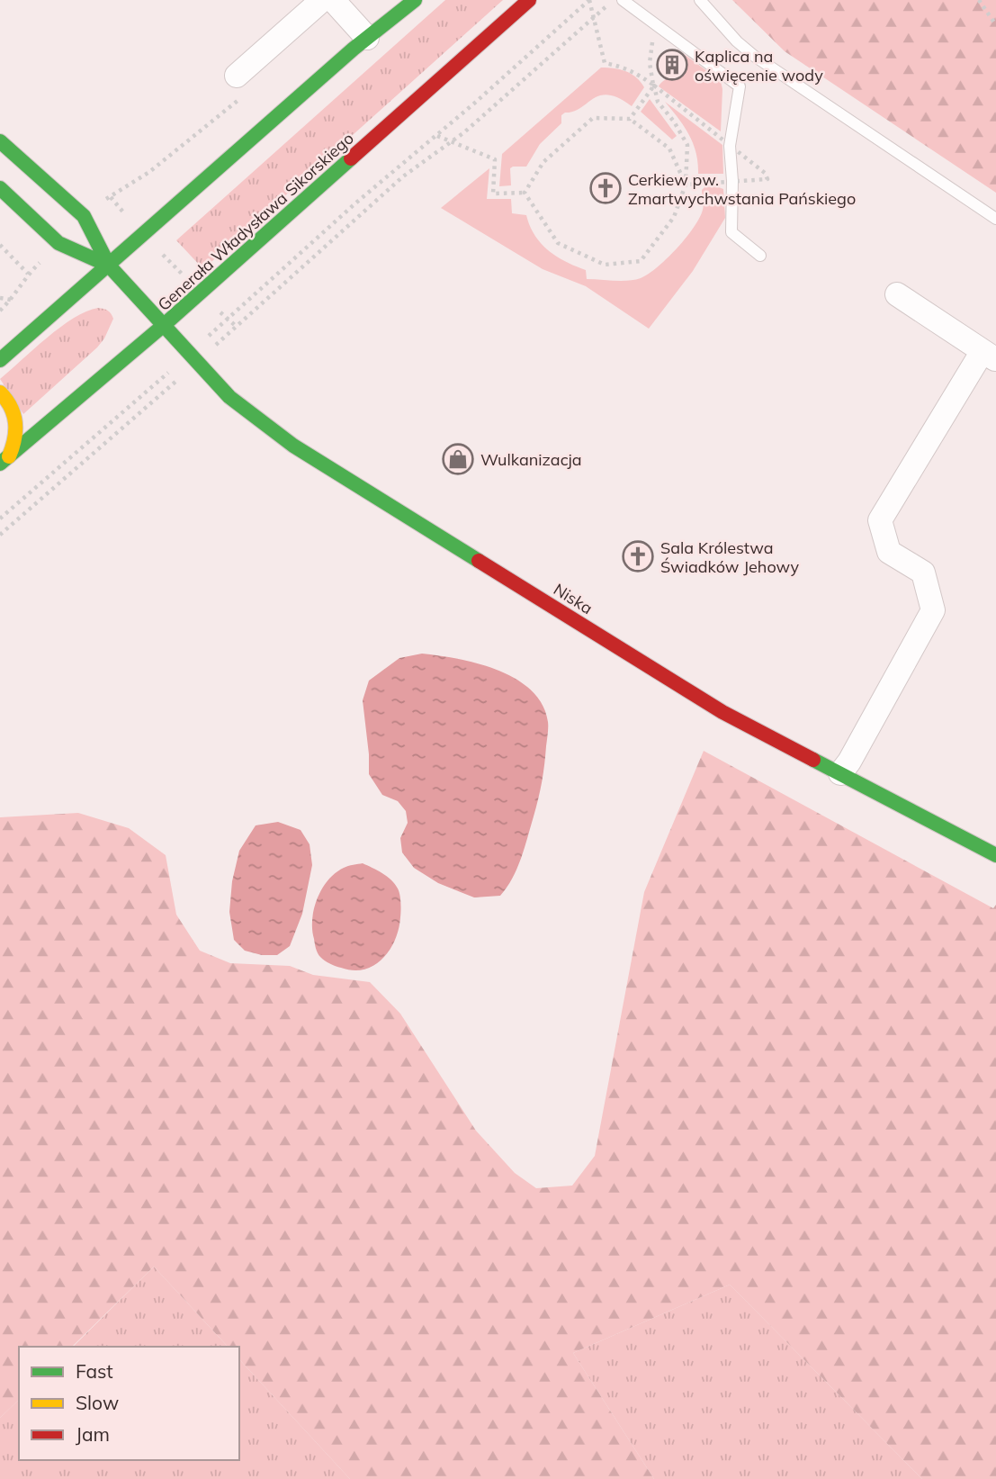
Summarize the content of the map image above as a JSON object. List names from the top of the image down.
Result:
{
  "streets": {
    "street": ["Generała Władysława Sikorskiego", "Niska"]
  },
  "crossings": [
    ["Generała Władysława Sikorskiego", "Niska"]
  ],
  "places": {
    "building": ["Kaplica na oświęcenie wody"],
    "church": ["Cerkiew pw. Zmartwychwstania Pańskiego", "Sala Królestwa Świadków Jehowy"],
    "shop": ["Wulkanizacja"]
  },
  "legend": ["Fast", "Slow", "Jam"]
}
